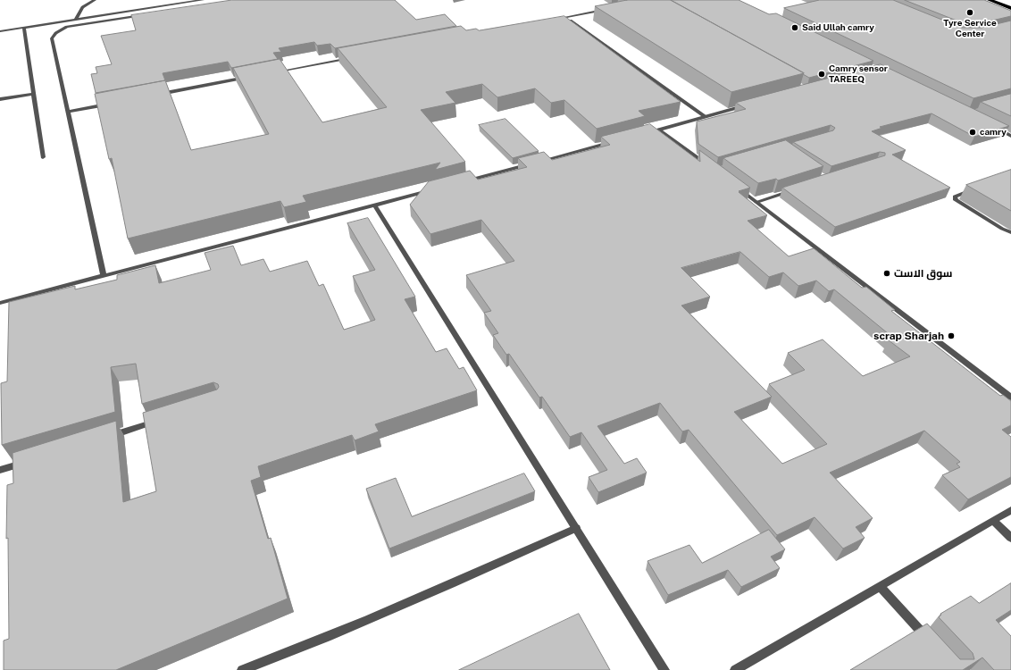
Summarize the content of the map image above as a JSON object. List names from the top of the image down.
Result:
{
  "places": [
    "Tyre Service Center",
    "Said Ullah camry",
    "Camry sensor TAREEQ",
    "camry",
    "سوق الاست",
    "scrap Sharjah"
  ]
}
